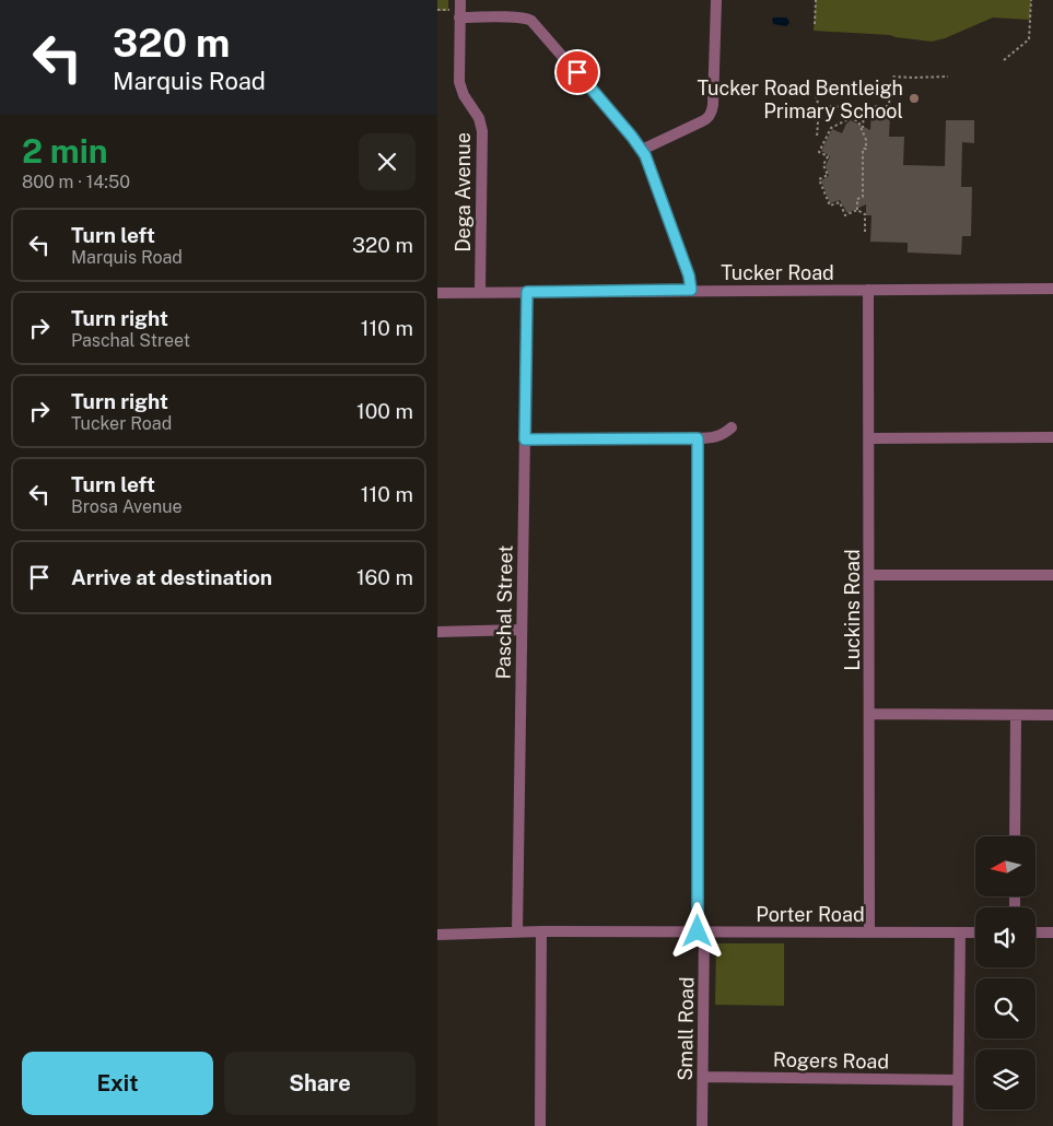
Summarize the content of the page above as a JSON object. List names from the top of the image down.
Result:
{
  "streets": {
    "street": [
      "Dega Avenue",
      "Tucker Road",
      "Luckins Road",
      "Paschal Street",
      "Porter Road",
      "Small Road",
      "Rogers Road"
    ]
  },
  "crossings": [
    ["Dega Avenue", "Tucker Road"],
    ["Tucker Road", "Luckins Road"],
    ["Tucker Road", "Paschal Street"],
    ["Luckins Road", "Porter Road"],
    ["Paschal Street", "Porter Road"],
    ["Porter Road", "Small Road"],
    ["Small Road", "Rogers Road"]
  ],
  "places": ["Tucker Road Bentleigh Primary School"],
  "north": "left",
  "page": {
    "turn": ["320 m", "Marquis Road"],
    "heading": ["2 min", "800 m · 14:50"],
    "list": [
      {
        "name": "Turn left",
        "note": "Marquis Road",
        "value": "320 m"
      },
      {
        "name": "Turn right",
        "note": "Paschal Street",
        "value": "110 m"
      },
      {
        "name": "Turn right",
        "note": "Tucker Road",
        "value": "100 m"
      },
      {
        "name": "Turn left",
        "note": "Brosa Avenue",
        "value": "110 m"
      },
      {
        "name": "Arrive at destination",
        "value": "160 m"
      }
    ],
    "buttons": ["Exit", "Share"]
  }
}
